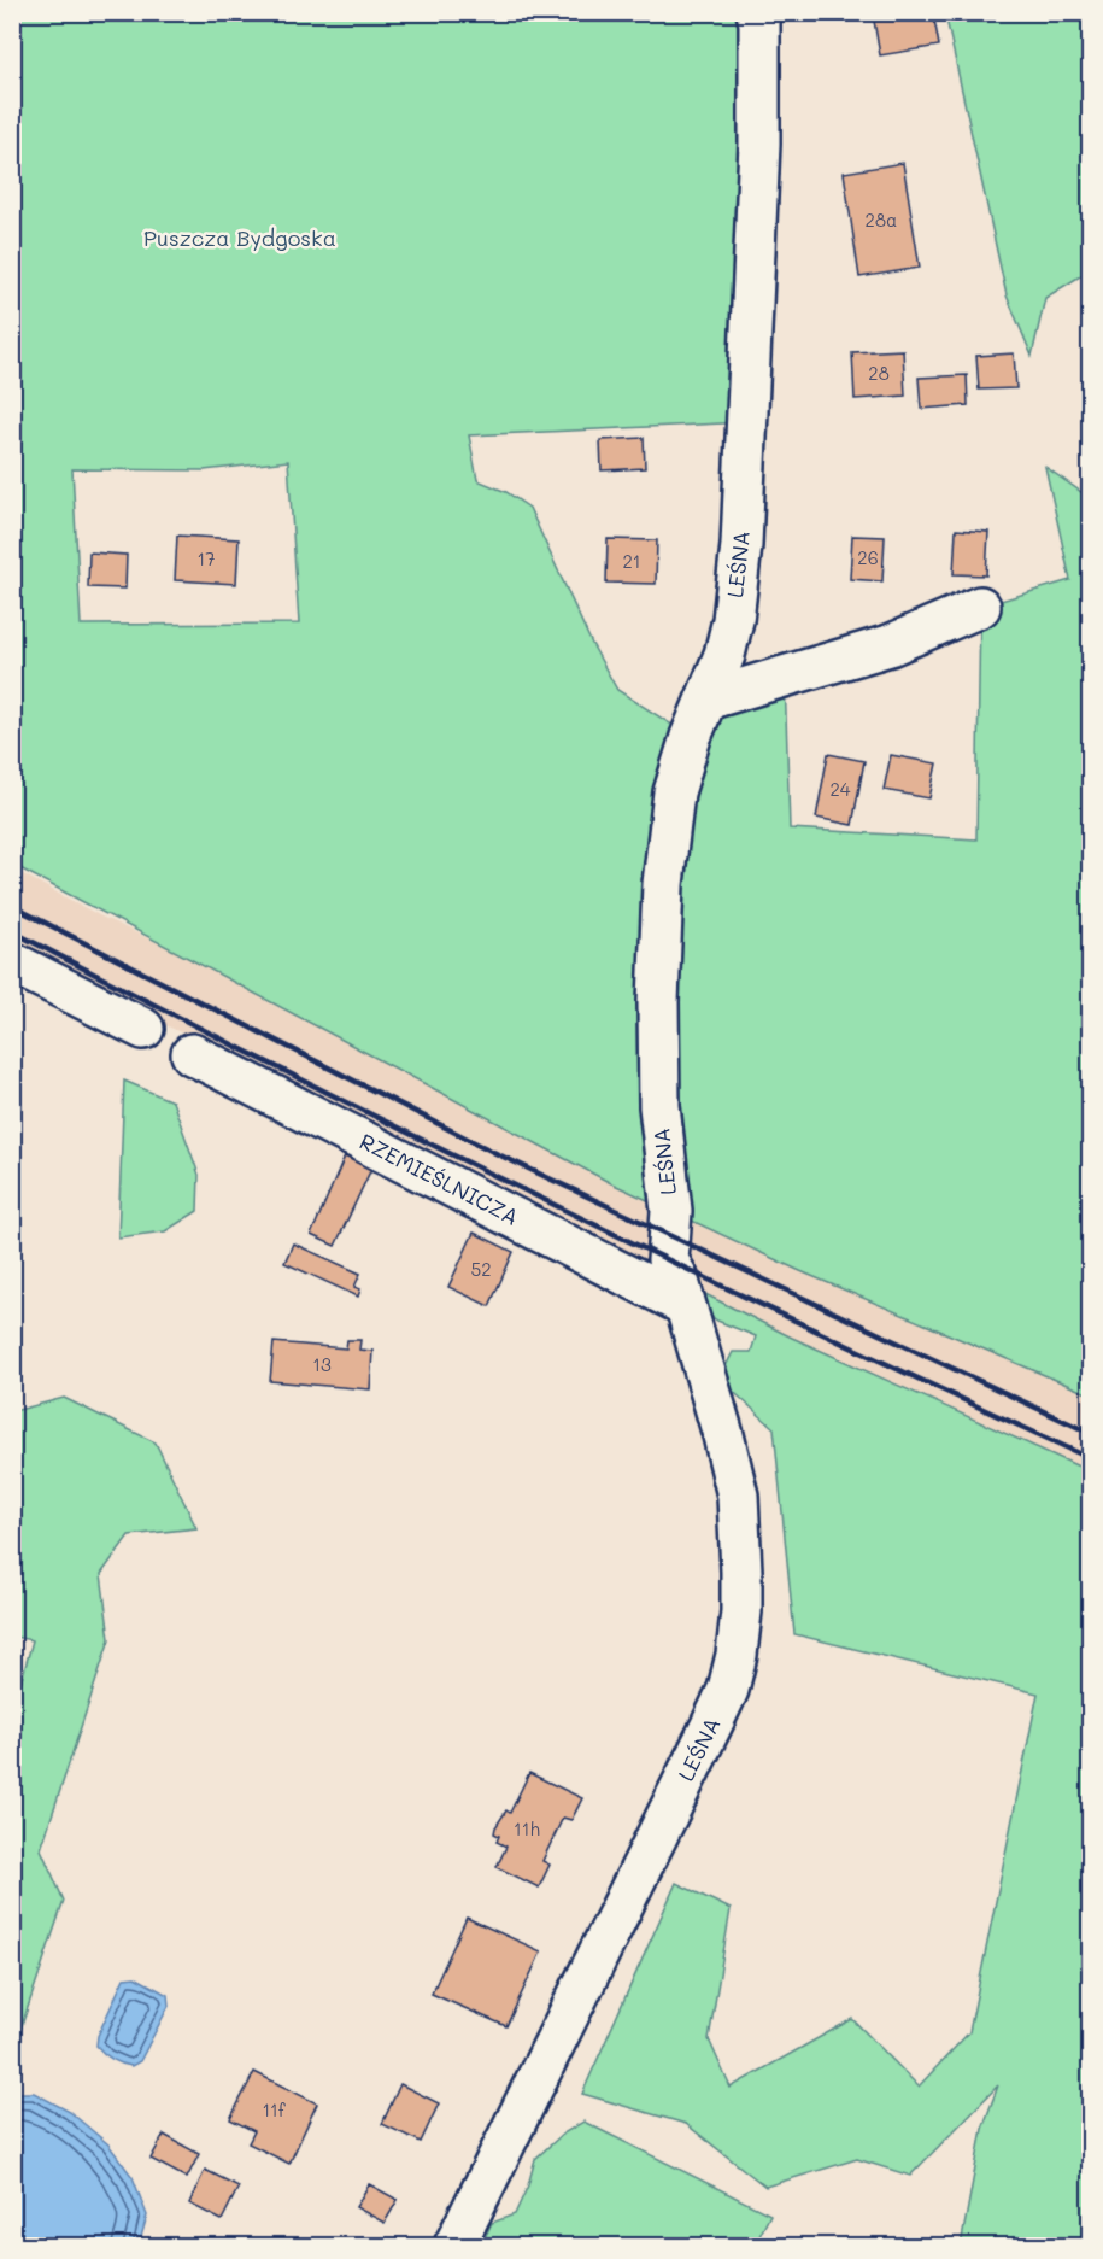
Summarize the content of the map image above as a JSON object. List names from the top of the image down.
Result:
{
  "streets": {
    "street": ["LEŚNA", "RZEMIEŚLNICZA"]
  },
  "crossings": [
    ["LEŚNA", "RZEMIEŚLNICZA"]
  ],
  "parks": ["Puszcza Bydgoska"],
  "house_numbers": [
    "28a",
    "28",
    "26",
    "17",
    "21",
    "24",
    "52",
    "13",
    "11h",
    "11f"
  ]
}
